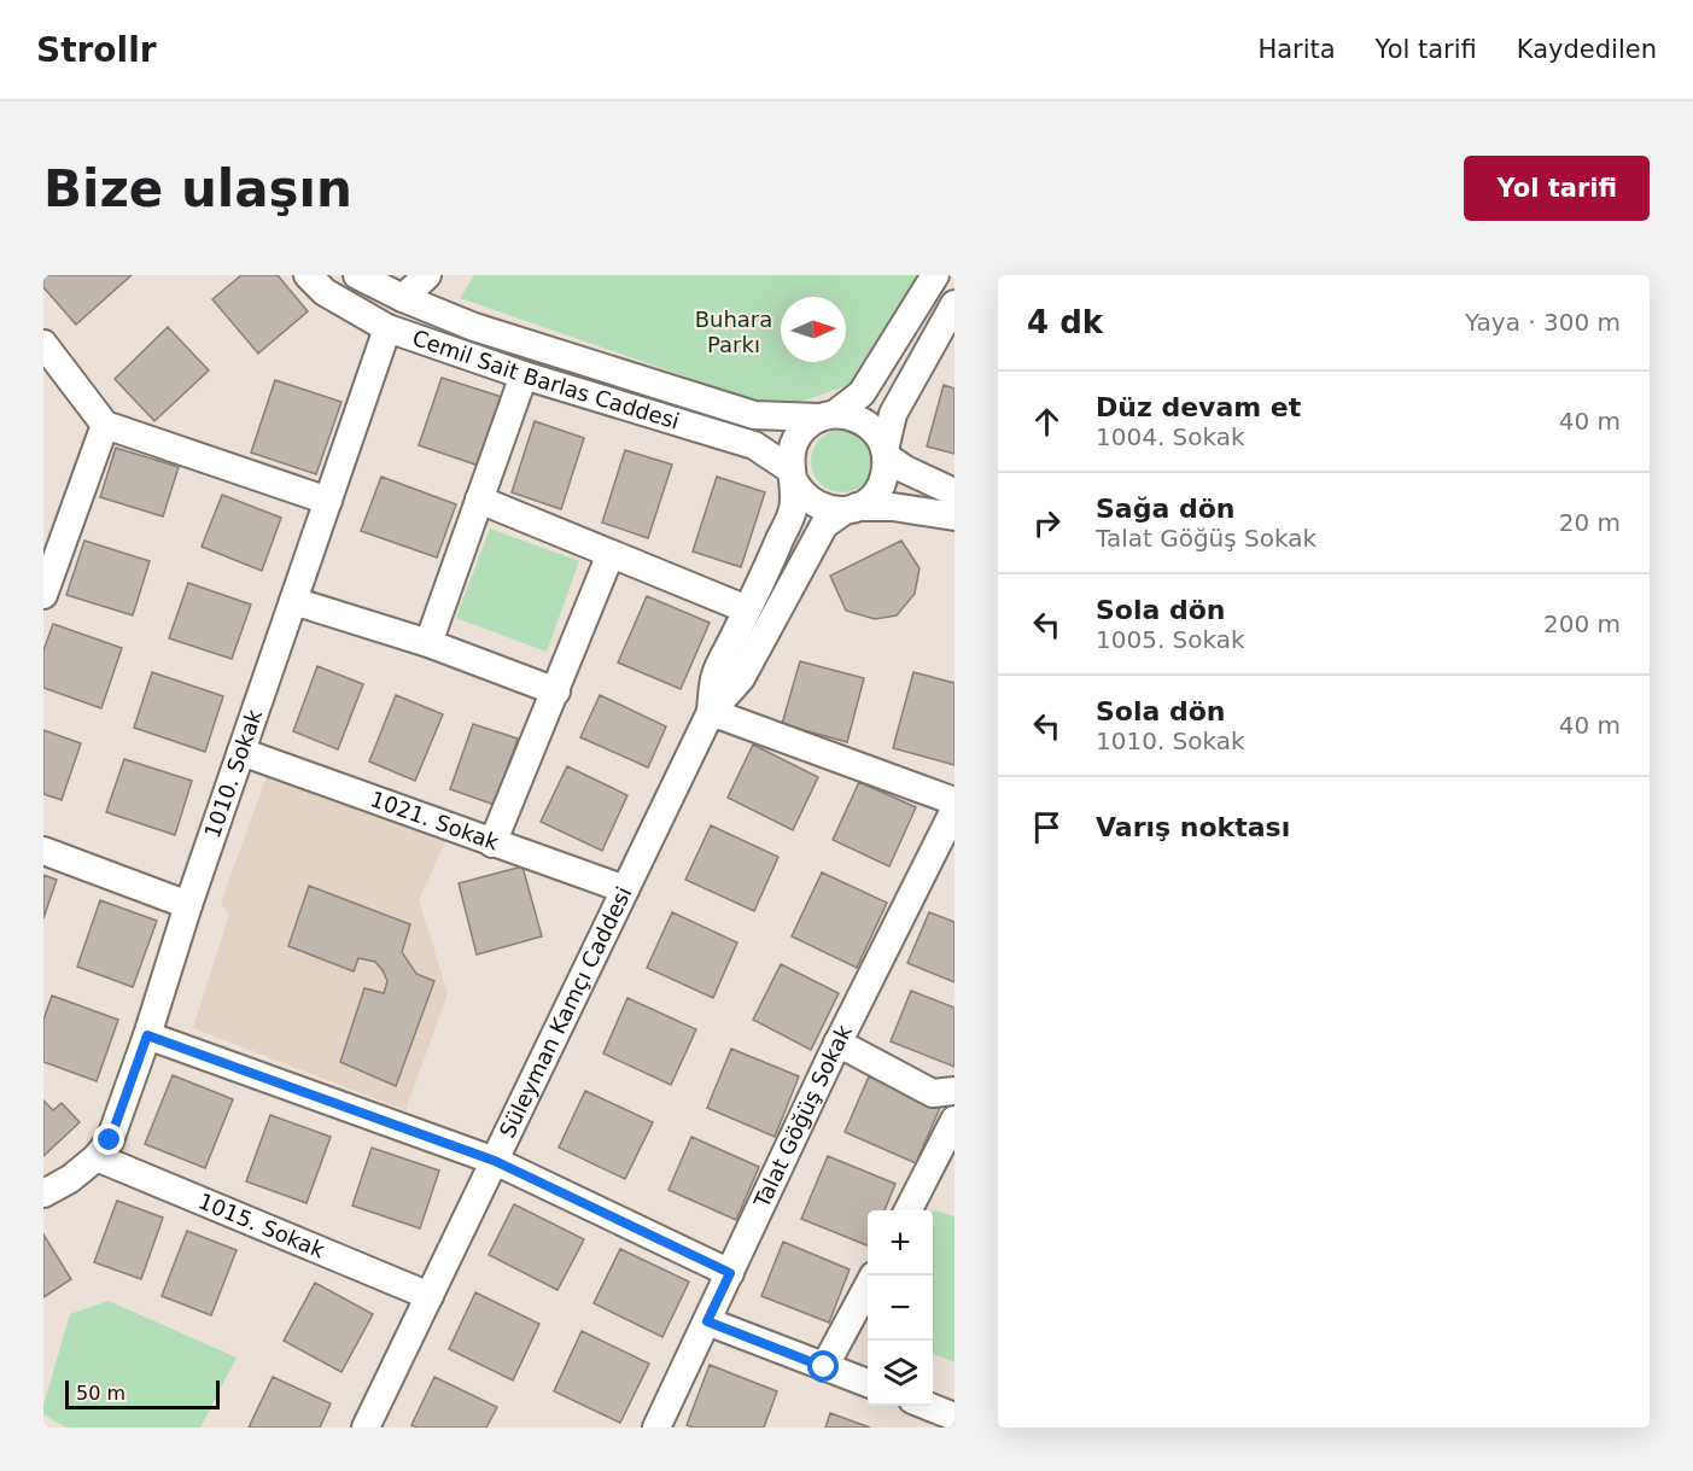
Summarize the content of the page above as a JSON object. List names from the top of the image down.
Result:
{
  "streets": {
    "street": [
      "Cemil Sait Barlas Caddesi",
      "1010. Sokak",
      "1021. Sokak",
      "Süleyman Kamçı Caddesi",
      "Talat Göğüş Sokak",
      "1015. Sokak"
    ]
  },
  "crossings": [
    ["Cemil Sait Barlas Caddesi", "1010. Sokak"],
    ["Cemil Sait Barlas Caddesi", "Süleyman Kamçı Caddesi"],
    ["1010. Sokak", "1021. Sokak"],
    ["1010. Sokak", "1015. Sokak"],
    ["1021. Sokak", "Süleyman Kamçı Caddesi"],
    ["Süleyman Kamçı Caddesi", "1015. Sokak"]
  ],
  "parks": ["Buhara Parkı"],
  "scale_bar": "50 m",
  "north": "right",
  "page": {
    "header": "Strollr",
    "nav": ["Harita", "Yol tarifi", "Kaydedilen"],
    "buttons": "Yol tarifi",
    "title": "Bize ulaşın",
    "heading": ["4 dk", "Yaya · 300 m"],
    "list": [
      ["Düz devam et", "1004. Sokak", "40 m"],
      ["Sağa dön", "Talat Göğüş Sokak", "20 m"],
      ["Sola dön", "1005. Sokak", "200 m"],
      ["Sola dön", "1010. Sokak", "40 m"],
      "Varış noktası"
    ],
    "map_buttons": ["+", "−"],
    "scale": "50 m"
  }
}
